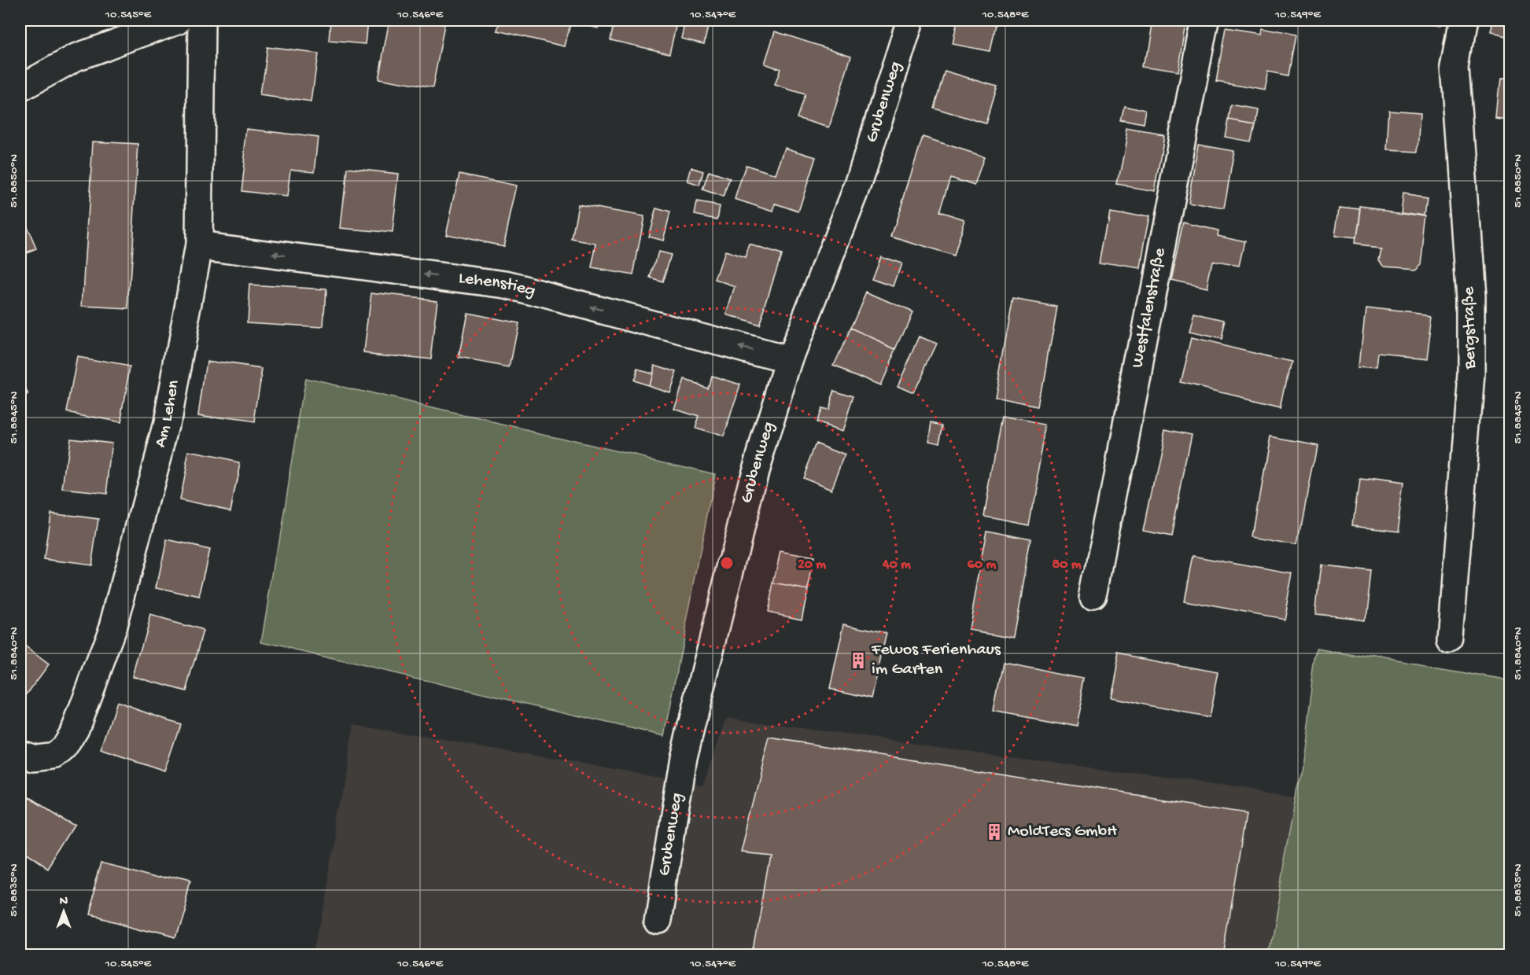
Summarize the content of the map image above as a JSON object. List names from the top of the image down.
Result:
{
  "streets": {
    "street": [
      "Grubenweg",
      "Lehenstieg",
      "Westfalenstraße",
      "Bergstraße",
      "Am Lehen"
    ]
  },
  "crossings": [
    ["Grubenweg", "Lehenstieg"],
    ["Lehenstieg", "Am Lehen"]
  ],
  "one_way": ["Lehenstieg"],
  "places": {
    "building": ["Fewos Ferienhaus im Garten", "MoldTecs GmbH"]
  },
  "north": "top",
  "coordinates": [
    "10.545°E",
    "10.546°E",
    "10.547°E",
    "10.548°E",
    "10.549°E",
    "51.8850°N",
    "51.8845°N",
    "51.8840°N",
    "51.8835°N"
  ],
  "rings": [
    "20 m",
    "40 m",
    "60 m",
    "80 m"
  ]
}
